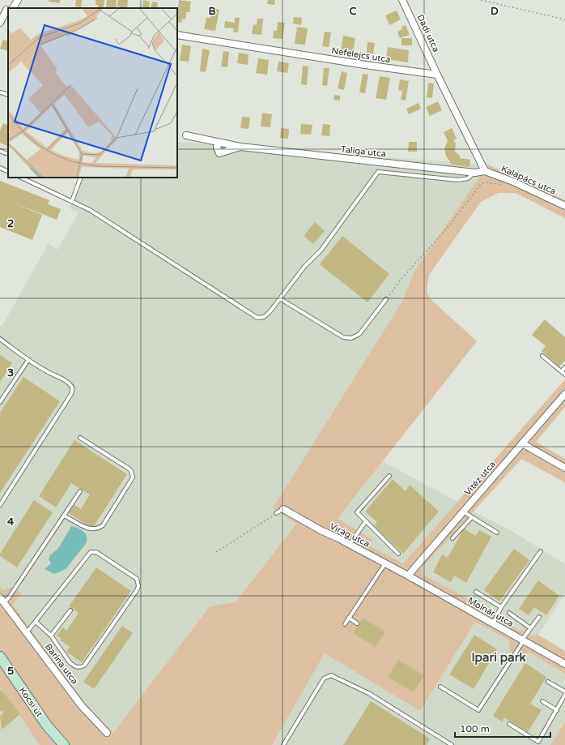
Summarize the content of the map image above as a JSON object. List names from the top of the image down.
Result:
{
  "streets": {
    "main road": ["Kocsi út"],
    "street": [
      "Dadi utca",
      "Nefelejcs utca",
      "Taliga utca",
      "Kalapács utca",
      "Vitéz utca",
      "Virág utca",
      "Molnár utca",
      "Barina utca"
    ]
  },
  "crossings": [
    ["Dadi utca", "Nefelejcs utca"],
    ["Taliga utca", "Kalapács utca"],
    ["Vitéz utca", "Virág utca"],
    ["Vitéz utca", "Molnár utca"],
    ["Virág utca", "Molnár utca"]
  ],
  "districts": ["Ipari park"],
  "scale_bar": "100 m",
  "grid": {
    "columns": ["B", "C", "D"],
    "rows": [
      "2",
      "3",
      "4",
      "5"
    ]
  }
}
